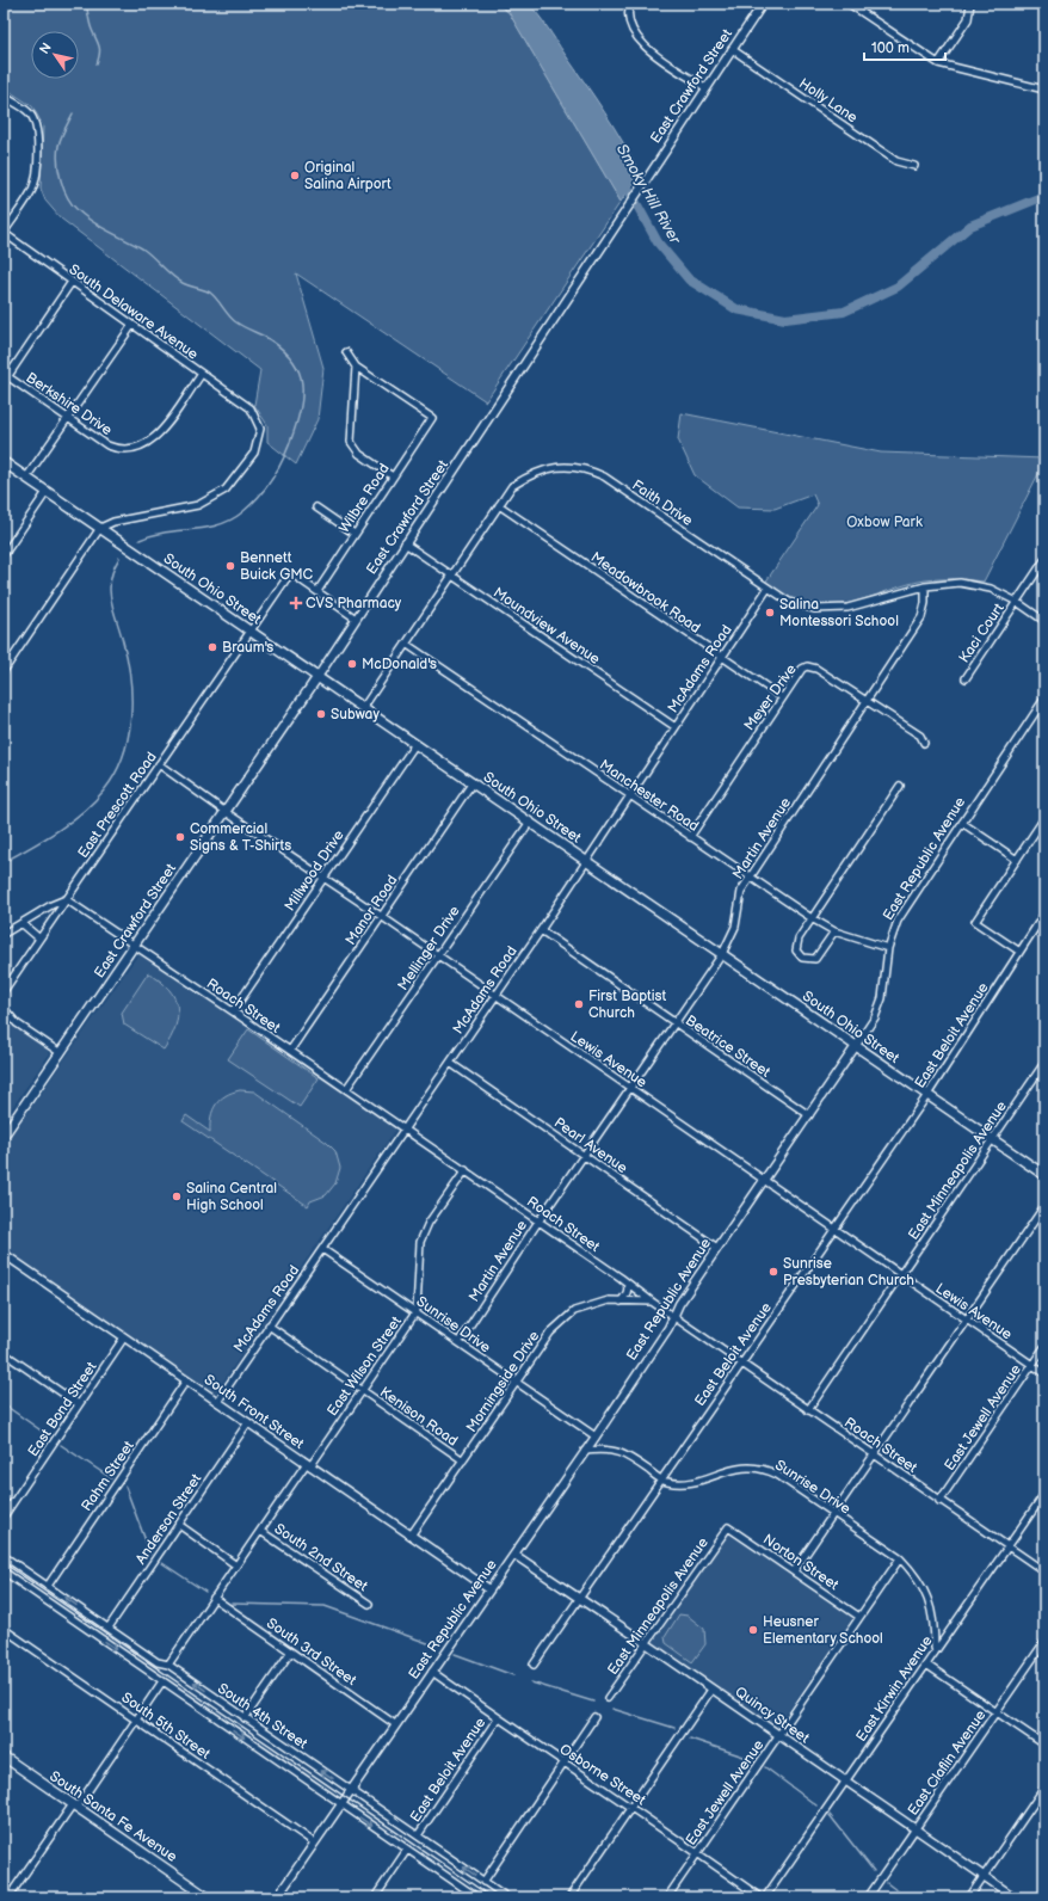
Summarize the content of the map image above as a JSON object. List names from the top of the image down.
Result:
{
  "streets": {
    "main road": ["East Crawford Street", "South Ohio Street", "South Santa Fe Avenue"],
    "street": [
      "Holly Lane",
      "South Delaware Avenue",
      "Berkshire Drive",
      "Wilbre Road",
      "Faith Drive",
      "Meadowbrook Road",
      "Moundview Avenue",
      "Kaci Court",
      "McAdams Road",
      "Meyer Drive",
      "Manchester Road",
      "East Prescott Road",
      "Martin Avenue",
      "East Republic Avenue",
      "Millwood Drive",
      "Manor Road",
      "Mellinger Drive",
      "Roach Street",
      "East Beloit Avenue",
      "Beatrice Street",
      "Lewis Avenue",
      "Pearl Avenue",
      "East Minneapolis Avenue",
      "Sunrise Drive",
      "East Wilson Street",
      "Morningside Drive",
      "East Bond Street",
      "South Front Street",
      "Kenison Road",
      "East Jewell Avenue",
      "Rahm Street",
      "Anderson Street",
      "South 2nd Street",
      "Norton Street",
      "South 3rd Street",
      "East Kirwin Avenue",
      "Quincy Street",
      "South 4th Street",
      "South 5th Street",
      "East Claflin Avenue",
      "Osborne Street"
    ]
  },
  "crossings": [
    ["East Crawford Street", "Holly Lane"],
    ["East Crawford Street", "South Ohio Street"],
    ["East Crawford Street", "Moundview Avenue"],
    ["East Crawford Street", "Roach Street"],
    ["East Crawford Street", "Lewis Avenue"],
    ["South Delaware Avenue", "Berkshire Drive"],
    ["South Delaware Avenue", "South Ohio Street"],
    ["Wilbre Road", "East Prescott Road"],
    ["Faith Drive", "South Ohio Street"],
    ["Faith Drive", "Meadowbrook Road"],
    ["Faith Drive", "Moundview Avenue"],
    ["Faith Drive", "Kaci Court"],
    ["Faith Drive", "McAdams Road"],
    ["Faith Drive", "Manchester Road"],
    ["Faith Drive", "Martin Avenue"],
    ["South Ohio Street", "McAdams Road"],
    ["South Ohio Street", "East Prescott Road"],
    ["South Ohio Street", "Martin Avenue"],
    ["South Ohio Street", "East Republic Avenue"],
    ["South Ohio Street", "Millwood Drive"],
    ["South Ohio Street", "Manor Road"],
    ["South Ohio Street", "Mellinger Drive"],
    ["South Ohio Street", "East Beloit Avenue"],
    ["South Ohio Street", "East Minneapolis Avenue"],
    ["Meadowbrook Road", "McAdams Road"],
    ["Meadowbrook Road", "Meyer Drive"],
    ["Moundview Avenue", "McAdams Road"],
    ["McAdams Road", "Manchester Road"],
    ["McAdams Road", "Roach Street"],
    ["McAdams Road", "Beatrice Street"],
    ["McAdams Road", "Lewis Avenue"],
    ["McAdams Road", "Pearl Avenue"],
    ["McAdams Road", "Sunrise Drive"],
    ["McAdams Road", "South Front Street"],
    ["McAdams Road", "Kenison Road"],
    ["Meyer Drive", "Manchester Road"],
    ["Meyer Drive", "Martin Avenue"],
    ["Manchester Road", "Martin Avenue"],
    ["Manchester Road", "East Republic Avenue"],
    ["East Prescott Road", "Roach Street"],
    ["East Prescott Road", "Lewis Avenue"],
    ["Martin Avenue", "Roach Street"],
    ["Martin Avenue", "Beatrice Street"],
    ["Martin Avenue", "Lewis Avenue"],
    ["Martin Avenue", "Pearl Avenue"],
    ["Martin Avenue", "Sunrise Drive"],
    ["East Republic Avenue", "Roach Street"],
    ["East Republic Avenue", "Beatrice Street"],
    ["East Republic Avenue", "Lewis Avenue"],
    ["East Republic Avenue", "Pearl Avenue"],
    ["East Republic Avenue", "Sunrise Drive"],
    ["East Republic Avenue", "South Front Street"],
    ["East Republic Avenue", "South 3rd Street"],
    ["East Republic Avenue", "Quincy Street"],
    ["East Republic Avenue", "South 4th Street"],
    ["East Republic Avenue", "South 5th Street"],
    ["East Republic Avenue", "Osborne Street"],
    ["Millwood Drive", "Roach Street"],
    ["Millwood Drive", "Lewis Avenue"],
    ["Manor Road", "Roach Street"],
    ["Manor Road", "Lewis Avenue"],
    ["Mellinger Drive", "Roach Street"],
    ["Mellinger Drive", "Lewis Avenue"],
    ["Roach Street", "East Beloit Avenue"],
    ["Roach Street", "East Minneapolis Avenue"],
    ["Roach Street", "East Wilson Street"],
    ["Roach Street", "Morningside Drive"],
    ["Roach Street", "East Jewell Avenue"],
    ["Roach Street", "East Kirwin Avenue"],
    ["East Beloit Avenue", "Lewis Avenue"],
    ["East Beloit Avenue", "Sunrise Drive"],
    ["East Beloit Avenue", "Quincy Street"],
    ["East Beloit Avenue", "South 4th Street"],
    ["East Beloit Avenue", "Osborne Street"],
    ["Lewis Avenue", "East Minneapolis Avenue"],
    ["Lewis Avenue", "East Jewell Avenue"],
    ["East Minneapolis Avenue", "Norton Street"],
    ["East Minneapolis Avenue", "Quincy Street"],
    ["Sunrise Drive", "East Wilson Street"],
    ["Sunrise Drive", "Morningside Drive"],
    ["Sunrise Drive", "East Jewell Avenue"],
    ["Sunrise Drive", "East Kirwin Avenue"],
    ["East Wilson Street", "South Front Street"],
    ["East Wilson Street", "Kenison Road"],
    ["East Wilson Street", "South 2nd Street"],
    ["East Wilson Street", "South 3rd Street"],
    ["East Wilson Street", "South 4th Street"],
    ["Morningside Drive", "South Front Street"],
    ["Morningside Drive", "Kenison Road"],
    ["East Bond Street", "South Front Street"],
    ["South Front Street", "Rahm Street"],
    ["South Front Street", "Anderson Street"],
    ["East Jewell Avenue", "Norton Street"],
    ["East Jewell Avenue", "Quincy Street"],
    ["East Jewell Avenue", "Osborne Street"],
    ["Rahm Street", "South 4th Street"],
    ["Anderson Street", "South 4th Street"],
    ["East Kirwin Avenue", "Quincy Street"],
    ["Quincy Street", "East Claflin Avenue"]
  ],
  "water": ["Smoky Hill River"],
  "parks": ["Oxbow Park"],
  "places": {
    "other": [
      "Original Salina Airport",
      "Bennett Buick GMC",
      "Salina Montessori School",
      "Braum's",
      "McDonald's",
      "Subway",
      "Commercial Signs & T-Shirts",
      "First Baptist Church",
      "Salina Central High School",
      "Sunrise Presbyterian Church",
      "Heusner Elementary School"
    ],
    "health": ["CVS Pharmacy"]
  },
  "scale_bar": "100 m",
  "north": "top left"
}
